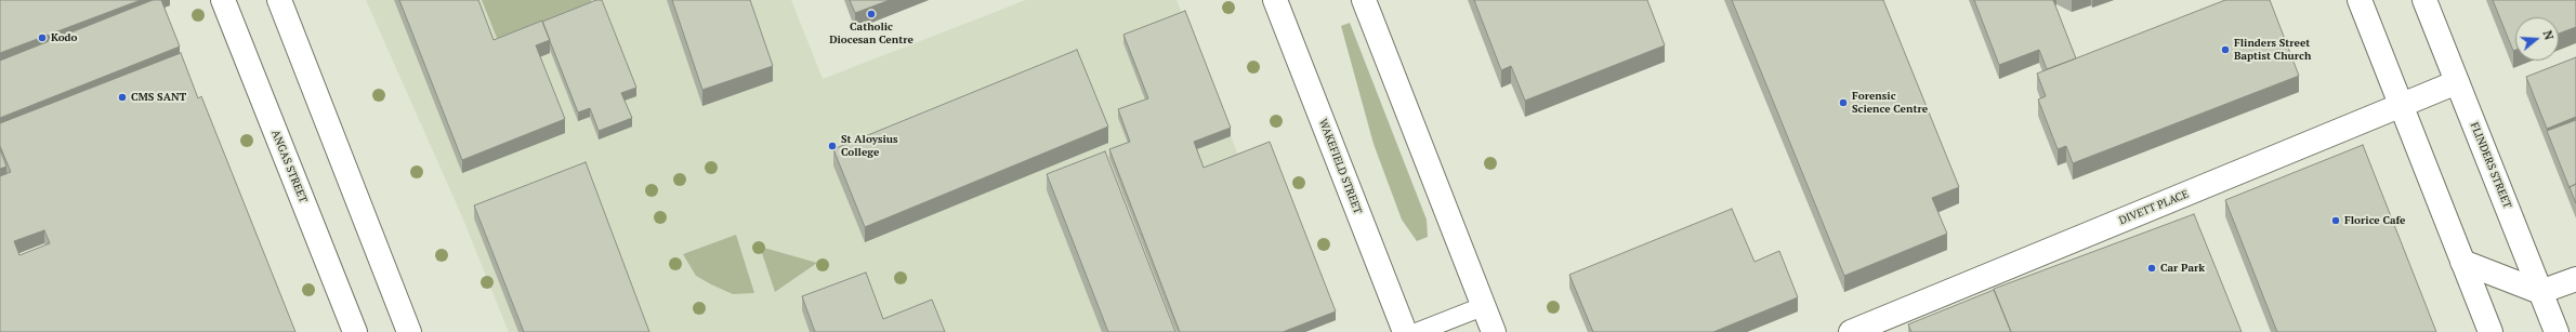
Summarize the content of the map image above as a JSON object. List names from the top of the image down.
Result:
{
  "streets": {
    "street": [
      "FLINDERS STREET",
      "ANGAS STREET",
      "WAKEFIELD STREET",
      "DIVETT PLACE"
    ]
  },
  "crossings": [
    ["FLINDERS STREET", "DIVETT PLACE"]
  ],
  "places": [
    "Catholic Diocesan Centre",
    "Kodo",
    "Flinders Street Baptist Church",
    "CMS SANT",
    "Forensic Science Centre",
    "St Aloysius College",
    "Florice Cafe",
    "Car Park"
  ],
  "north": "right"
}
